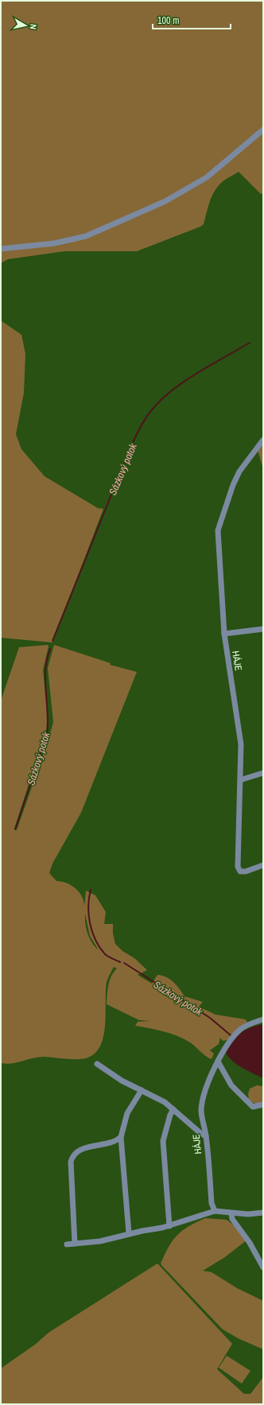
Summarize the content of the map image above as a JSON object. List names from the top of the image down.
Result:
{
  "streets": {
    "street": ["HÁJE"]
  },
  "water": ["Sázkový potok"],
  "scale_bar": "100 m",
  "north": "right"
}
